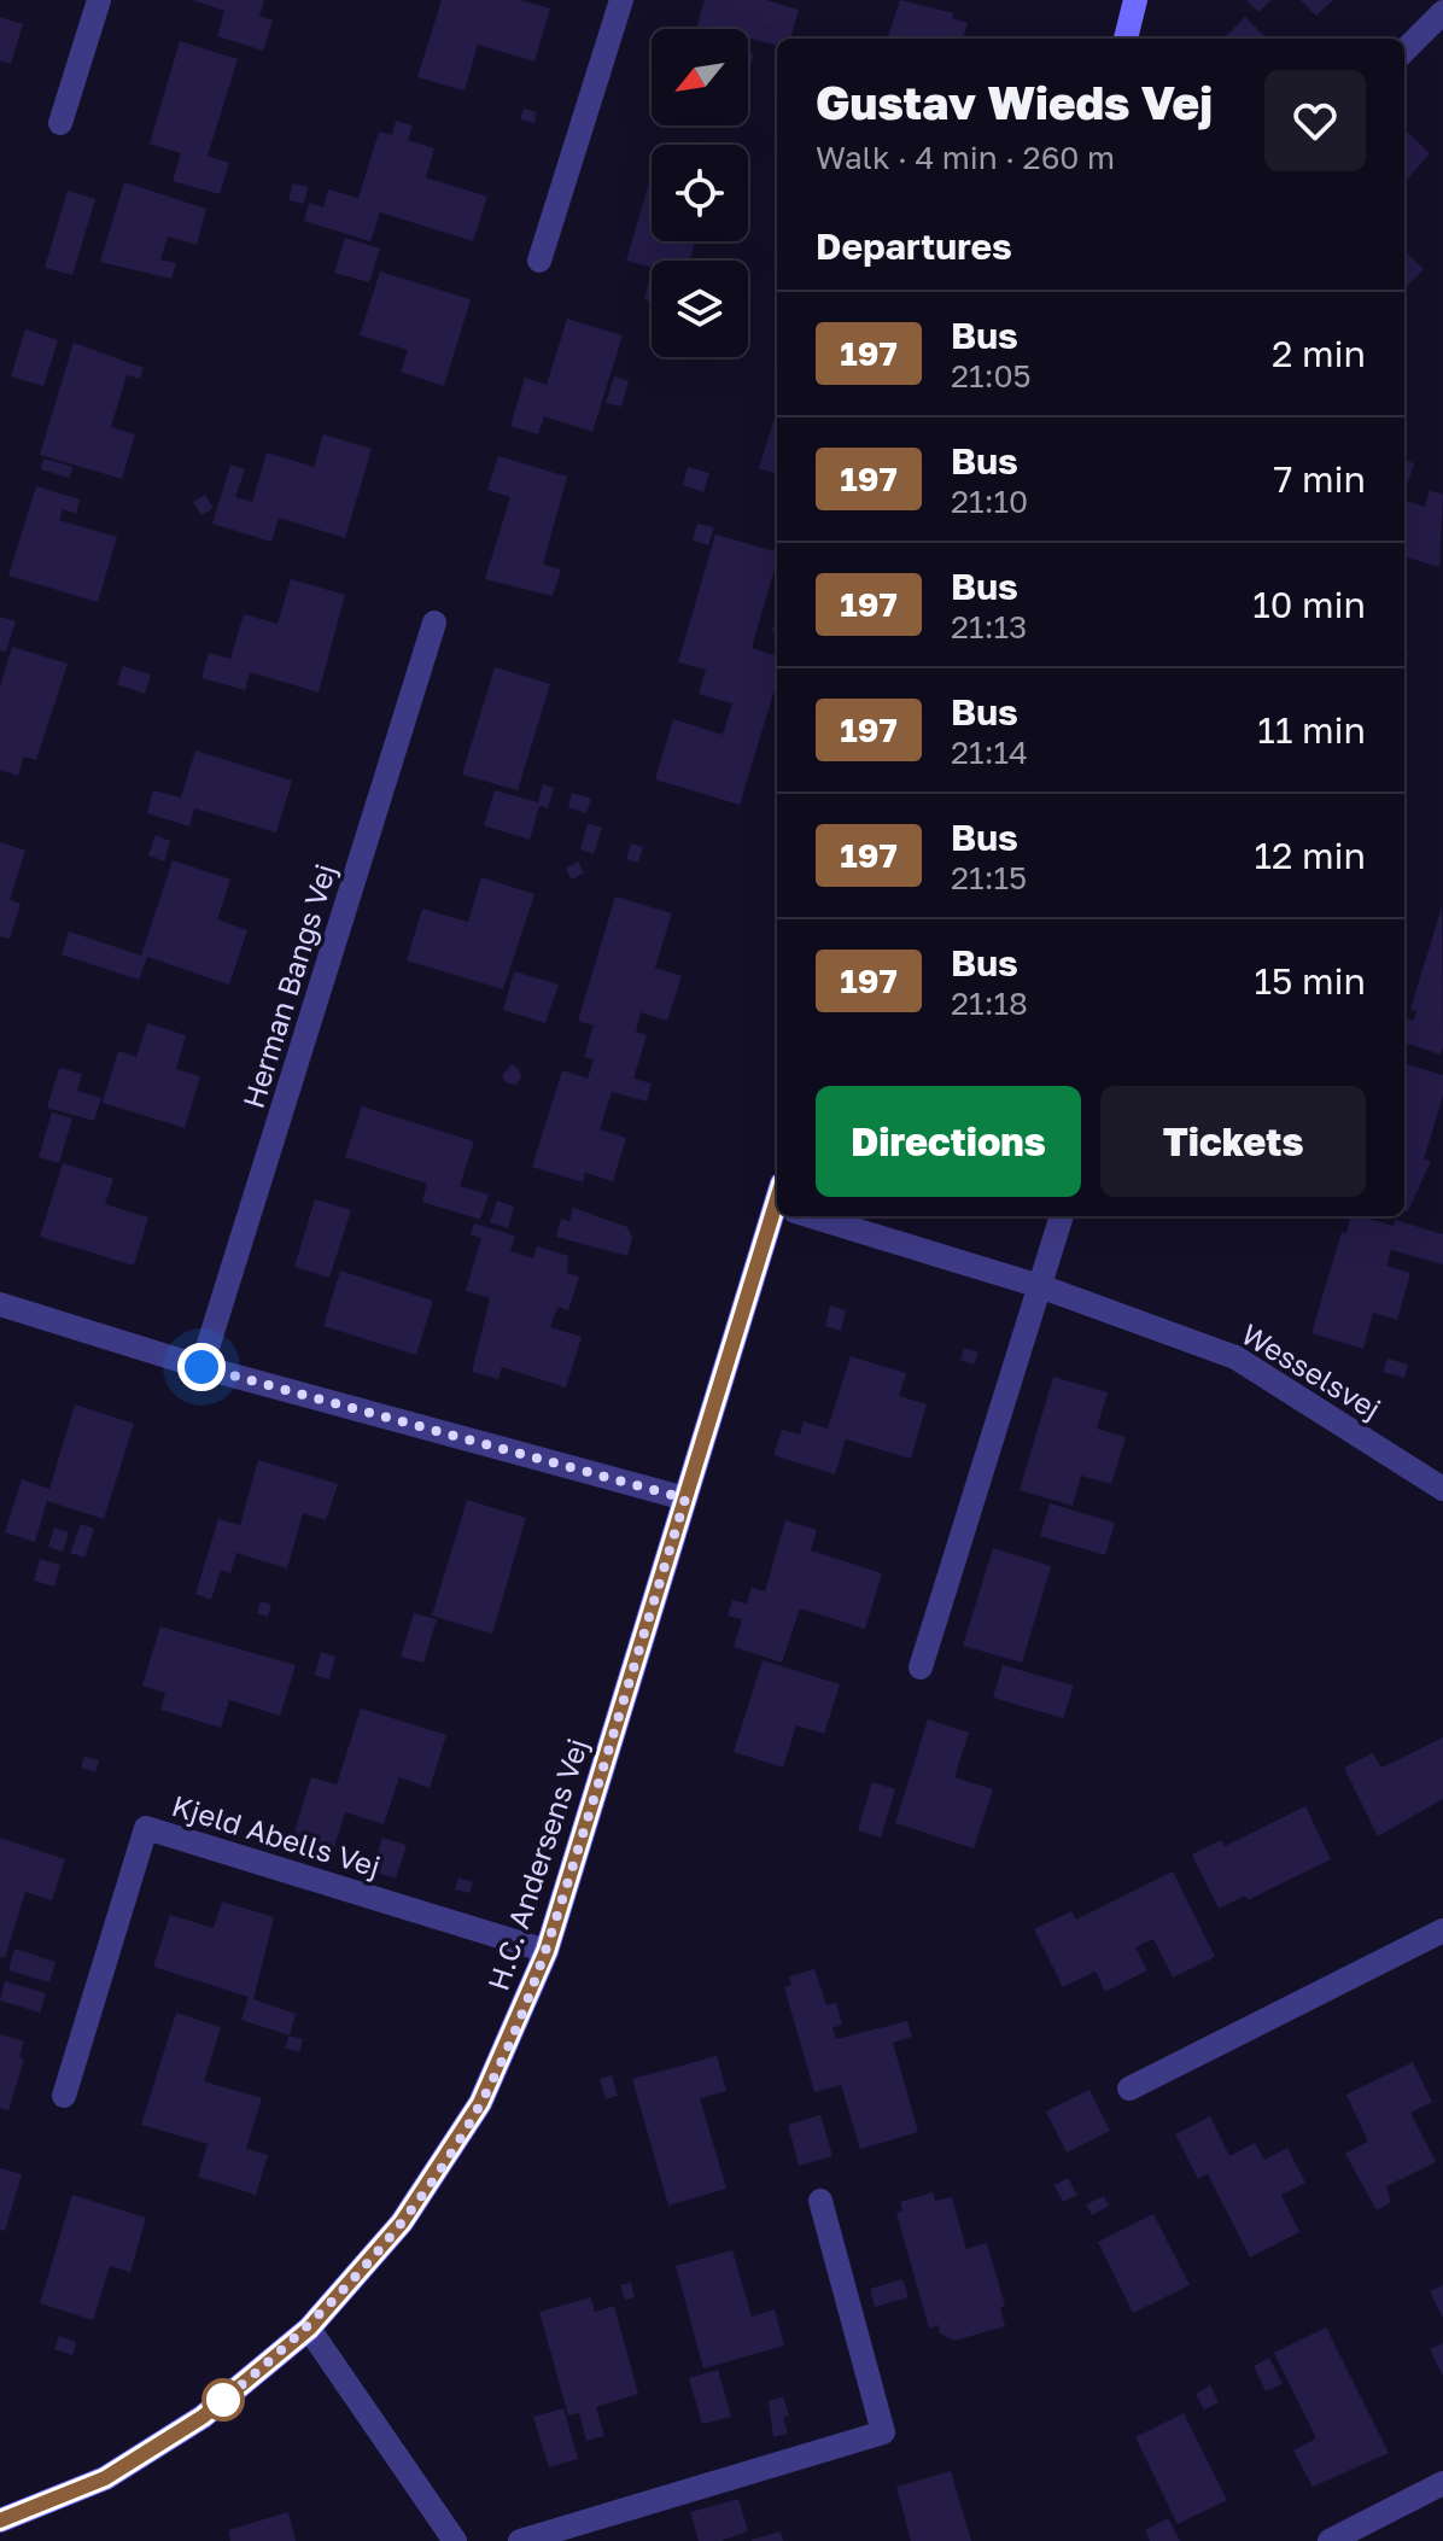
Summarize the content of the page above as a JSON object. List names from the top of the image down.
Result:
{
  "streets": {
    "street": [
      "Herman Bangs Vej",
      "Wesselsvej",
      "Kjeld Abells Vej",
      "H.C. Andersens Vej"
    ]
  },
  "crossings": [
    ["Kjeld Abells Vej", "H.C. Andersens Vej"]
  ],
  "lines": ["bus line 197"],
  "north": "bottom left",
  "page": {
    "heading": [
      ["Gustav Wieds Vej", "Walk · 4 min · 260 m"],
      "Departures"
    ],
    "list": [
      {
        "mark": "197",
        "name": "Bus",
        "note": "21:05",
        "value": "2 min"
      },
      {
        "mark": "197",
        "name": "Bus",
        "note": "21:10",
        "value": "7 min"
      },
      {
        "mark": "197",
        "name": "Bus",
        "note": "21:13",
        "value": "10 min"
      },
      {
        "mark": "197",
        "name": "Bus",
        "note": "21:14",
        "value": "11 min"
      },
      {
        "mark": "197",
        "name": "Bus",
        "note": "21:15",
        "value": "12 min"
      },
      {
        "mark": "197",
        "name": "Bus",
        "note": "21:18",
        "value": "15 min"
      }
    ],
    "buttons": ["Directions", "Tickets"]
  }
}
